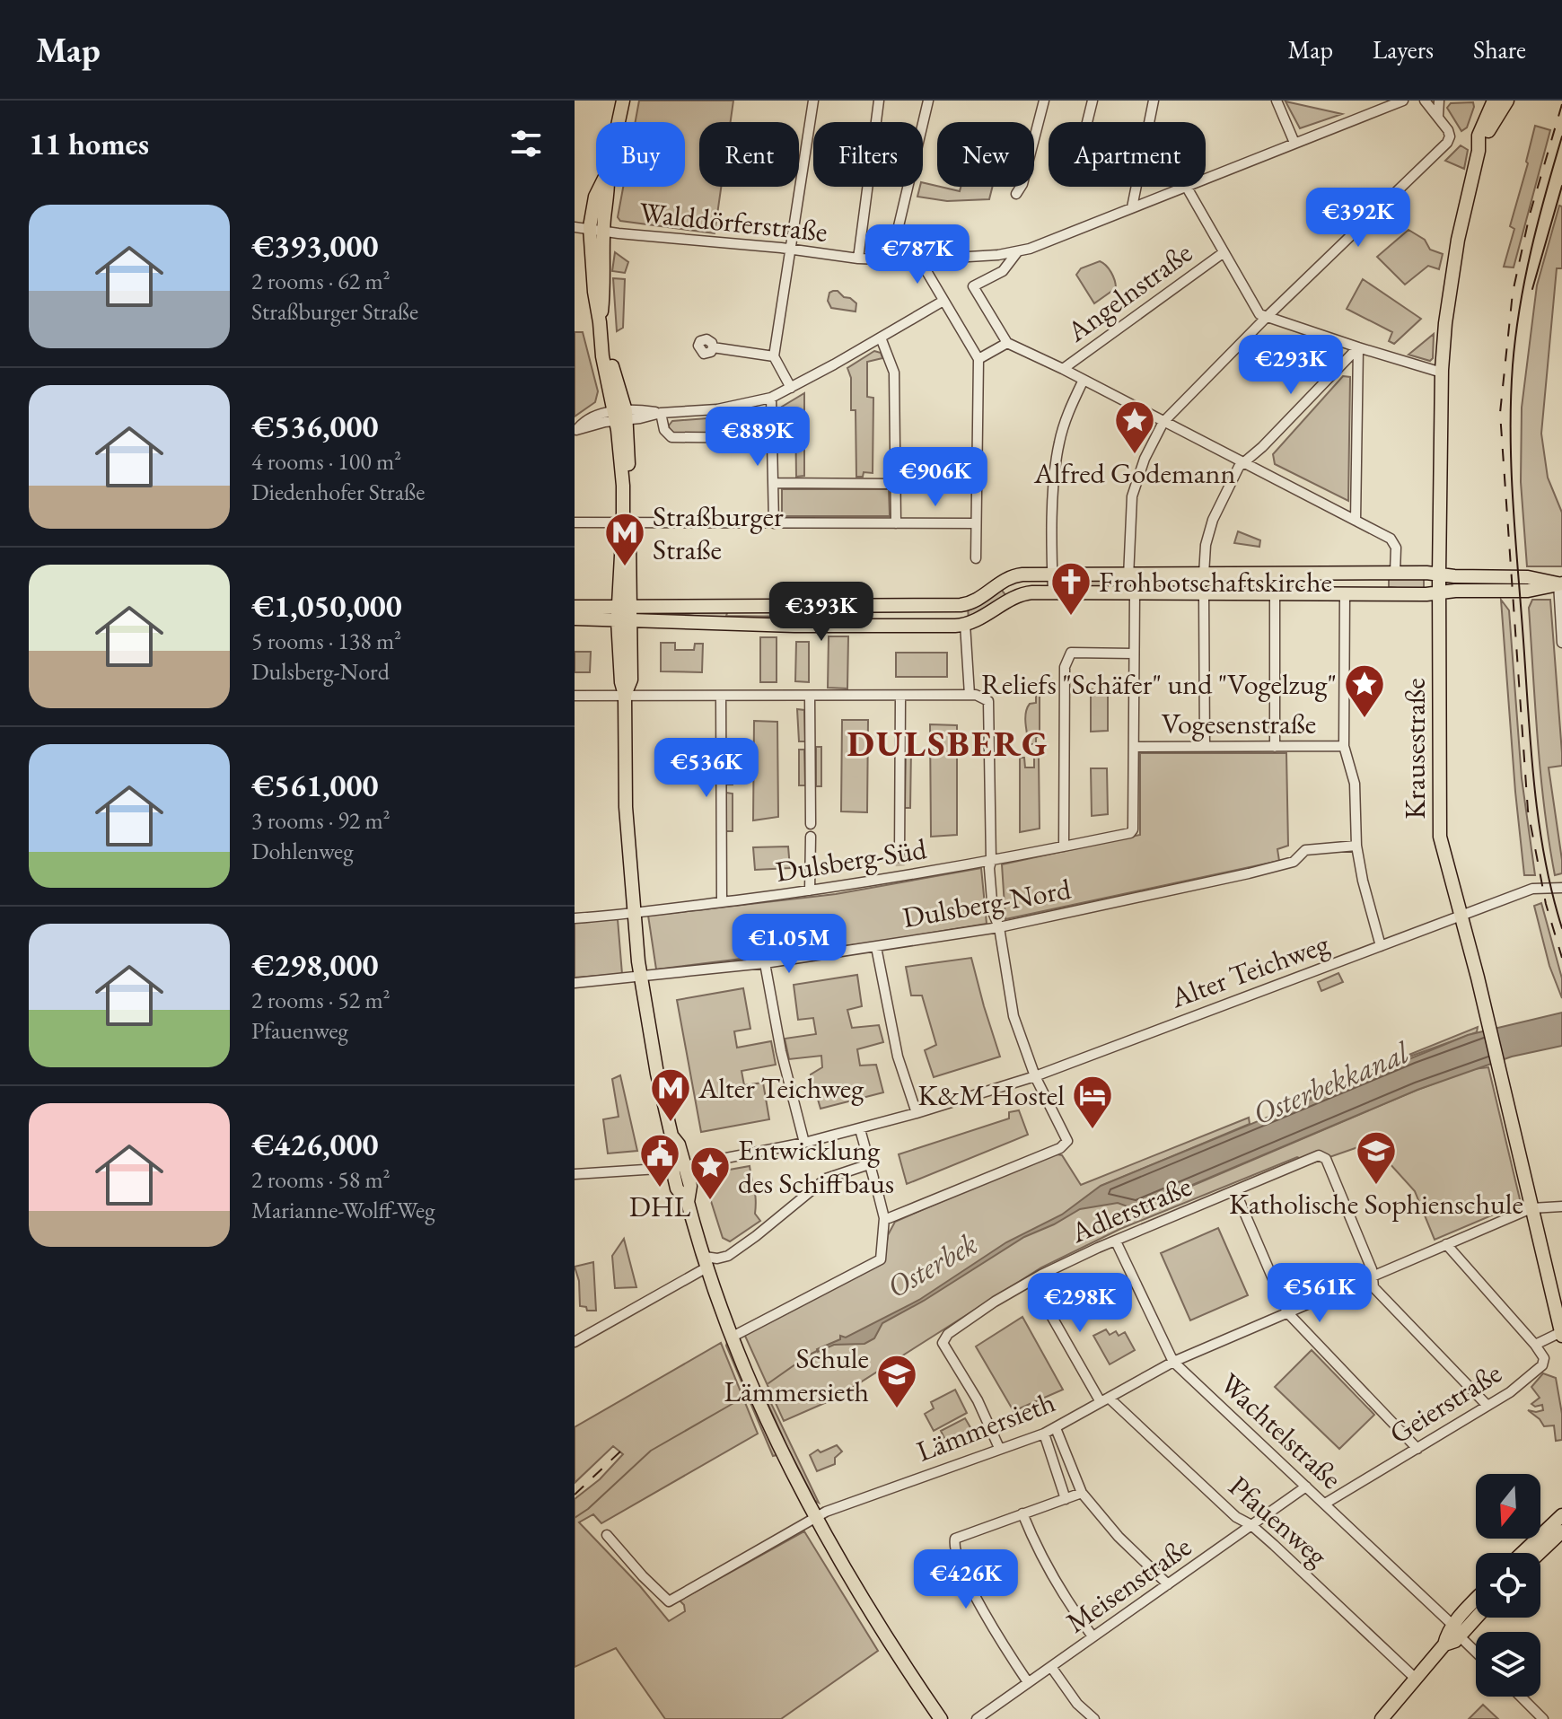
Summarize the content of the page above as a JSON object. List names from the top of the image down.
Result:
{
  "streets": {
    "main road": ["Krausestraße"],
    "street": [
      "Walddörferstraße",
      "Angelnstraße",
      "Vogesenstraße",
      "Dulsberg-Süd",
      "Dulsberg-Nord",
      "Alter Teichweg",
      "Adlerstraße",
      "Geierstraße",
      "Lämmersieth",
      "Wachtelstraße",
      "Pfauenweg",
      "Meisenstraße"
    ]
  },
  "crossings": [
    ["Vogesenstraße", "Dulsberg-Süd"],
    ["Krausestraße", "Alter Teichweg"],
    ["Krausestraße", "Lämmersieth"],
    ["Adlerstraße", "Lämmersieth"],
    ["Adlerstraße", "Wachtelstraße"],
    ["Adlerstraße", "Pfauenweg"],
    ["Geierstraße", "Wachtelstraße"],
    ["Lämmersieth", "Wachtelstraße"],
    ["Lämmersieth", "Pfauenweg"],
    ["Wachtelstraße", "Meisenstraße"],
    ["Pfauenweg", "Meisenstraße"]
  ],
  "districts": ["DULSBERG"],
  "water": ["Osterbekkanal", "Osterbek"],
  "places": {
    "place": ["Alfred Godemann", "Reliefs \"Schäfer\" und \"Vogelzug\"", "Entwicklung des Schiffbaus"],
    "metro station": ["Straßburger Straße", "Alter Teichweg"],
    "church": ["Frohbotschaftskirche"],
    "hotel": ["K&M Hostel"],
    "school or university": ["Katholische Sophienschule", "Schule Lämmersieth"],
    "public building": ["DHL"]
  },
  "north": "bottom",
  "page": {
    "header": "Map",
    "nav": ["Map", "Layers", "Share"],
    "heading": "11 homes",
    "chip": [
      "Buy",
      "Rent",
      "Filters",
      "New",
      "Apartment"
    ],
    "list": [
      {
        "name": "€393,000",
        "note": "2 rooms · 62 m² · Straßburger Straße"
      },
      {
        "name": "€536,000",
        "note": "4 rooms · 100 m² · Diedenhofer Straße"
      },
      {
        "name": "€1,050,000",
        "note": "5 rooms · 138 m² · Dulsberg-Nord"
      },
      {
        "name": "€561,000",
        "note": "3 rooms · 92 m² · Dohlenweg"
      },
      {
        "name": "€298,000",
        "note": "2 rooms · 52 m² · Pfauenweg"
      },
      {
        "name": "€426,000",
        "note": "2 rooms · 58 m² · Marianne-Wolff-Weg"
      }
    ],
    "price": [
      "€392K",
      "€787K",
      "€293K",
      "€889K",
      "€906K",
      "€393K",
      "€536K",
      "€1.05M",
      "€561K",
      "€298K",
      "€426K"
    ]
  }
}
